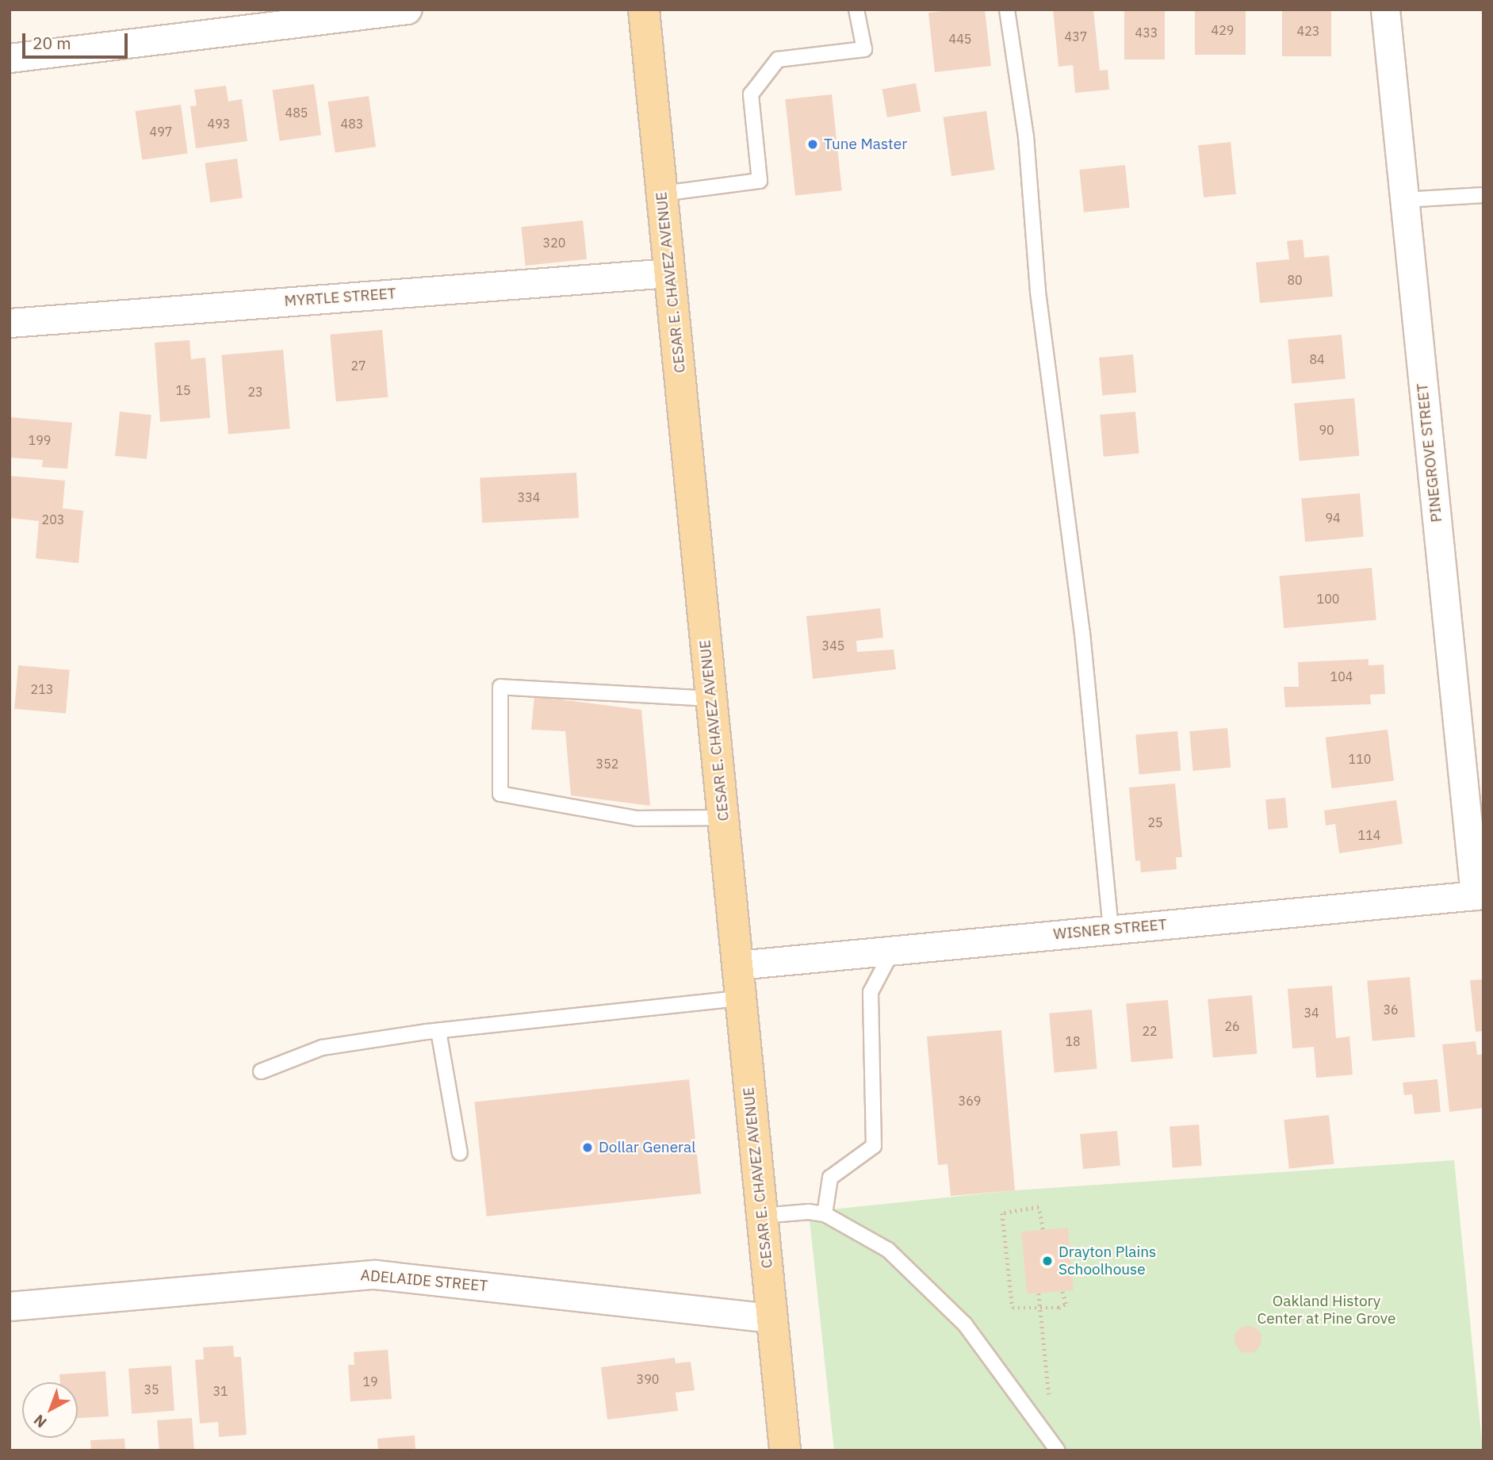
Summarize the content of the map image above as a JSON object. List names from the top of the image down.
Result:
{
  "streets": {
    "main road": ["CESAR E. CHAVEZ AVENUE"],
    "street": [
      "MYRTLE STREET",
      "PINEGROVE STREET",
      "WISNER STREET",
      "ADELAIDE STREET"
    ]
  },
  "crossings": [
    ["CESAR E. CHAVEZ AVENUE", "MYRTLE STREET"],
    ["CESAR E. CHAVEZ AVENUE", "WISNER STREET"],
    ["CESAR E. CHAVEZ AVENUE", "ADELAIDE STREET"],
    ["PINEGROVE STREET", "WISNER STREET"]
  ],
  "parks": ["Oakland History Center at Pine Grove"],
  "places": ["Tune Master", "Dollar General", "Drayton Plains Schoolhouse"],
  "house_numbers": [
    "429",
    "423",
    "433",
    "437",
    "445",
    "485",
    "493",
    "483",
    "497",
    "320",
    "80",
    "84",
    "27",
    "15",
    "23",
    "90",
    "199",
    "334",
    "94",
    "203",
    "100",
    "345",
    "104",
    "213",
    "110",
    "352",
    "25",
    "114",
    "36",
    "34",
    "26",
    "22",
    "18",
    "369",
    "390",
    "19",
    "35",
    "31"
  ],
  "scale_bar": "20 m",
  "north": "bottom left"
}
